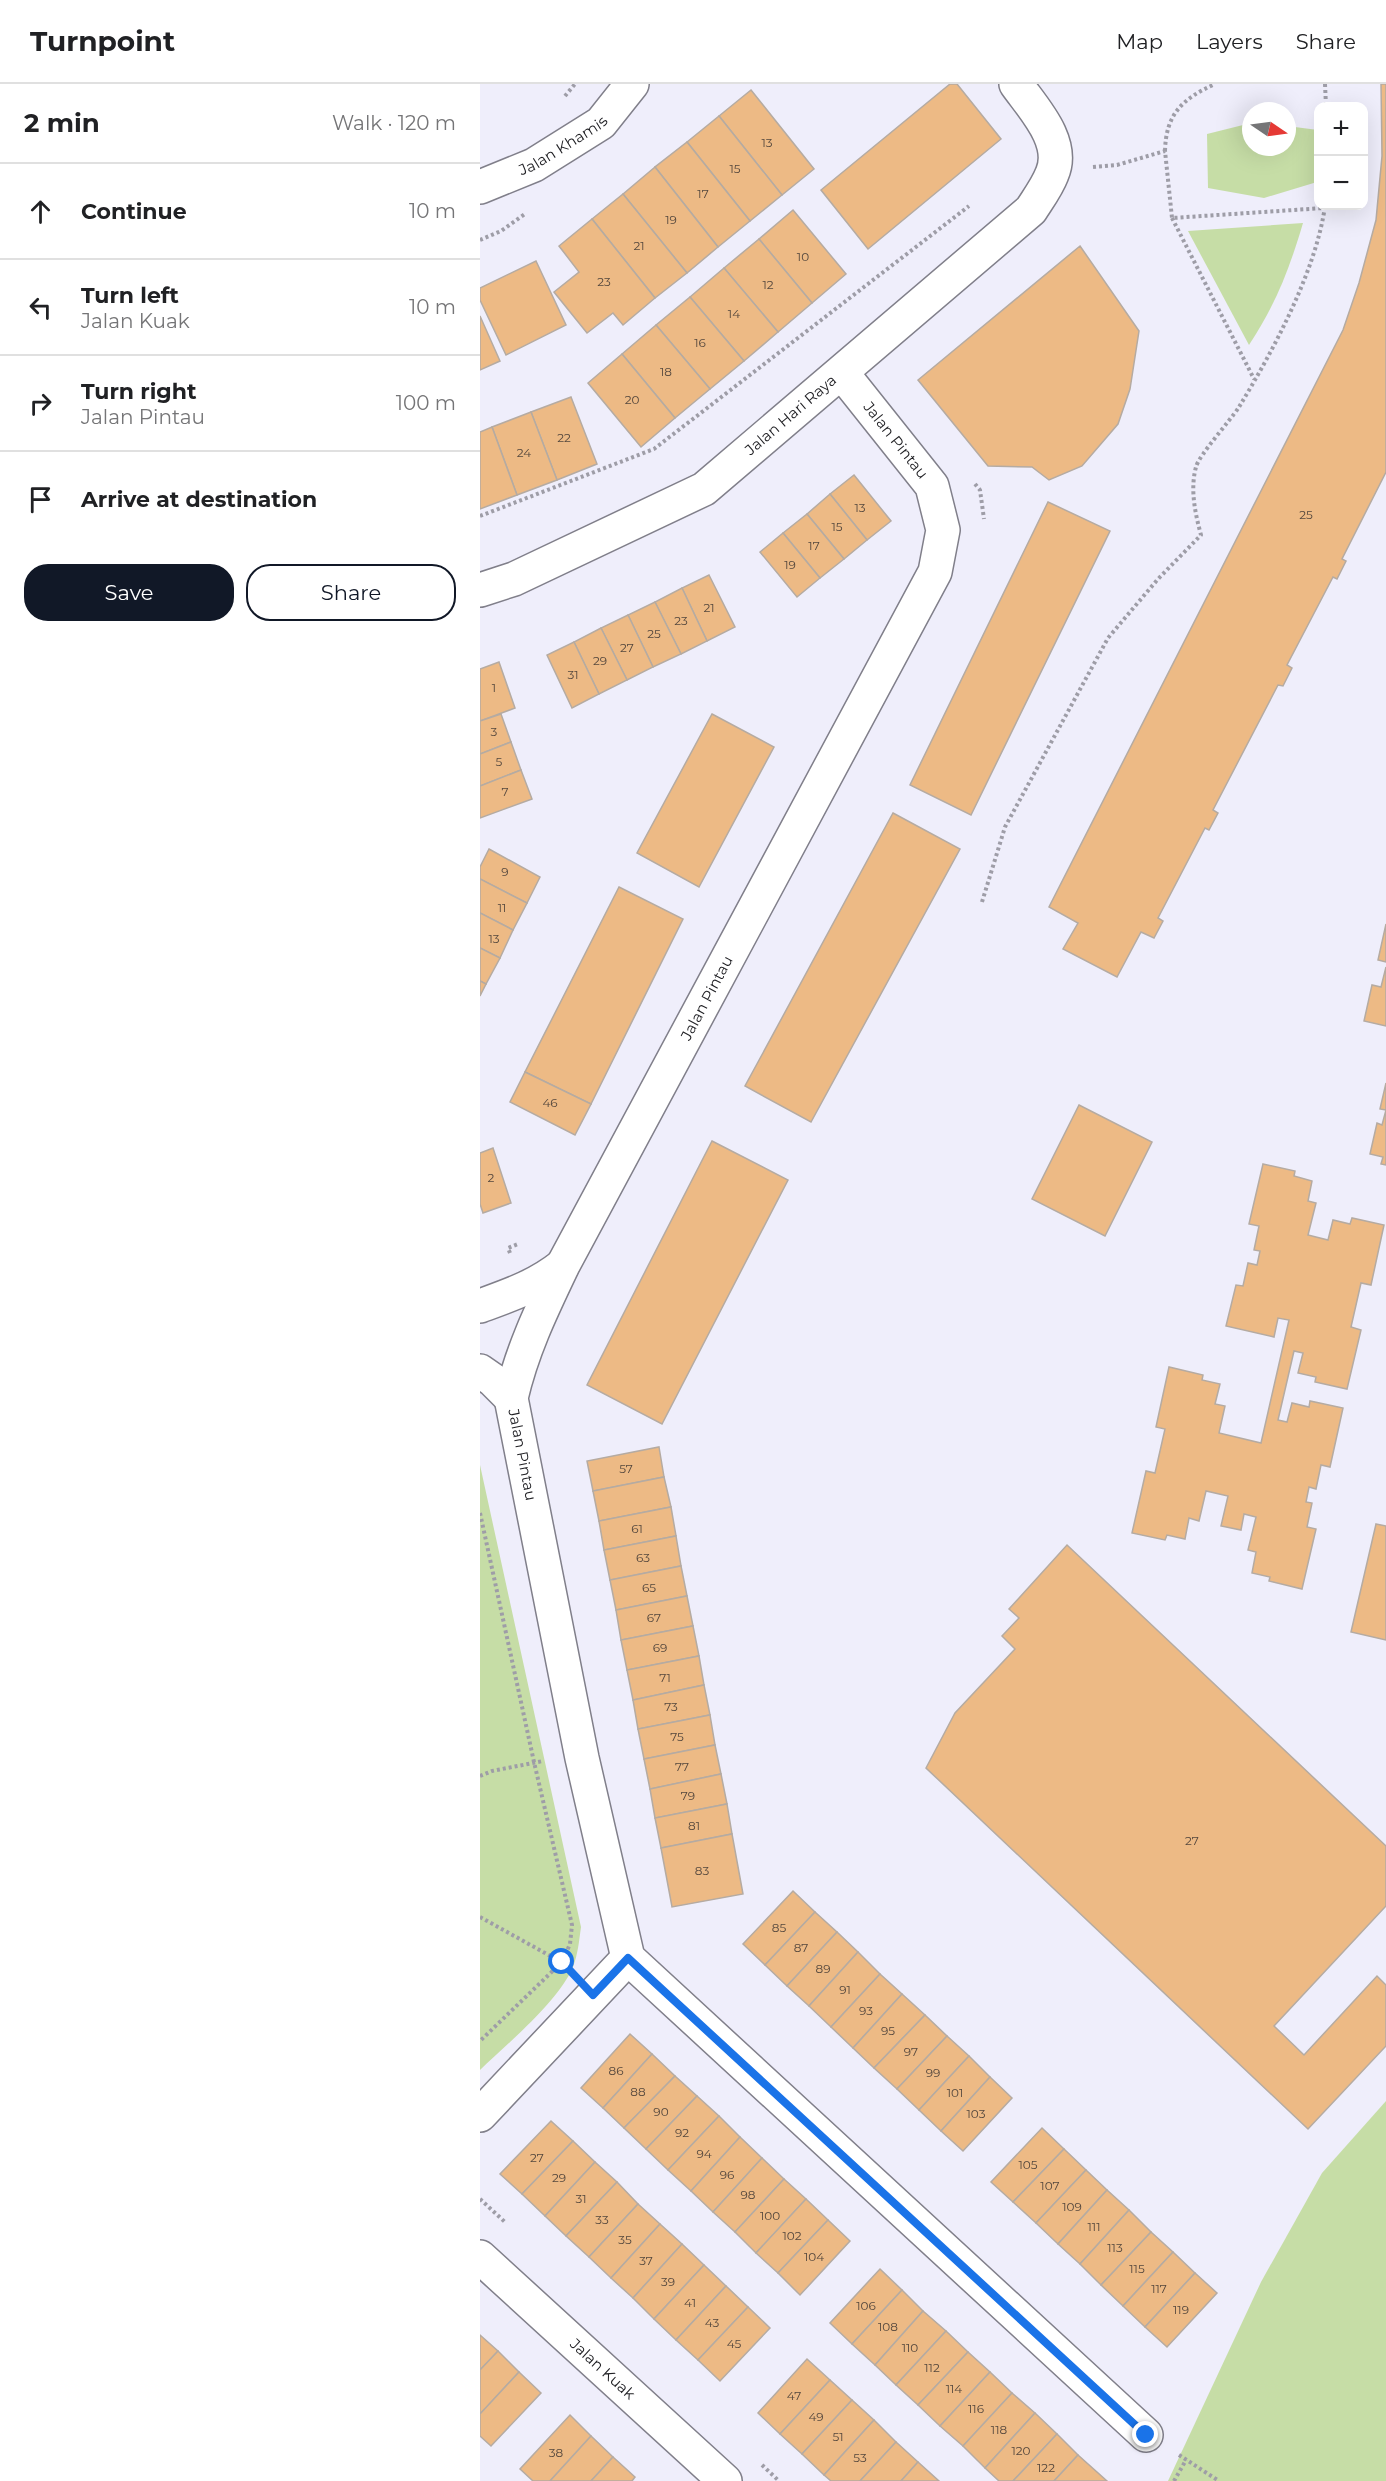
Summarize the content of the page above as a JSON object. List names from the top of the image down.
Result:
{
  "streets": {
    "street": [
      "Jalan Khamis",
      "Jalan Hari Raya",
      "Jalan Pintau",
      "Jalan Kuak"
    ]
  },
  "crossings": [
    ["Jalan Hari Raya", "Jalan Pintau"]
  ],
  "house_numbers": [
    "13",
    "15",
    "17",
    "19",
    "21",
    "10",
    "23",
    "12",
    "14",
    "16",
    "18",
    "20",
    "22",
    "24",
    "13",
    "25",
    "15",
    "17",
    "19",
    "21",
    "23",
    "25",
    "27",
    "29",
    "31",
    "1",
    "3",
    "5",
    "7",
    "9",
    "11",
    "13",
    "46",
    "2",
    "57",
    "61",
    "63",
    "65",
    "67",
    "69",
    "71",
    "73",
    "75",
    "77",
    "79",
    "81",
    "27",
    "83",
    "85",
    "87",
    "89",
    "91",
    "93",
    "95",
    "97",
    "86",
    "99",
    "88",
    "101",
    "90",
    "103",
    "92",
    "94",
    "27",
    "105",
    "96",
    "29",
    "107",
    "98",
    "31",
    "109",
    "100",
    "33",
    "111",
    "102",
    "35",
    "113",
    "104",
    "37",
    "115",
    "39",
    "117",
    "41",
    "106",
    "119",
    "43",
    "108",
    "45",
    "110",
    "112",
    "114",
    "47",
    "116",
    "49",
    "118",
    "51",
    "120",
    "38",
    "53",
    "122"
  ],
  "north": "right",
  "page": {
    "header": "Turnpoint",
    "nav": ["Map", "Layers", "Share"],
    "heading": ["2 min", "Walk · 120 m"],
    "map_buttons": ["+", "−"],
    "list": [
      ["Continue", "10 m"],
      ["Turn left", "Jalan Kuak", "10 m"],
      ["Turn right", "Jalan Pintau", "100 m"],
      "Arrive at destination"
    ],
    "buttons": ["Save", "Share"]
  }
}
